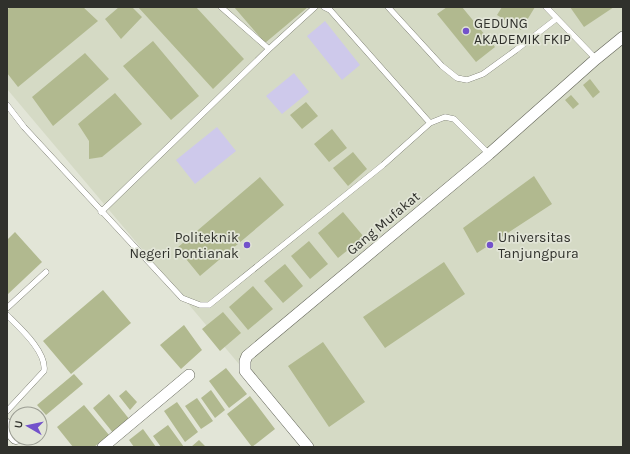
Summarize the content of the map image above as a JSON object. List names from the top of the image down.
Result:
{
  "streets": {
    "street": ["Gang Mufakat"]
  },
  "places": ["GEDUNG AKADEMIK FKIP", "Politeknik Negeri Pontianak", "Universitas Tanjungpura"],
  "north": "left"
}
